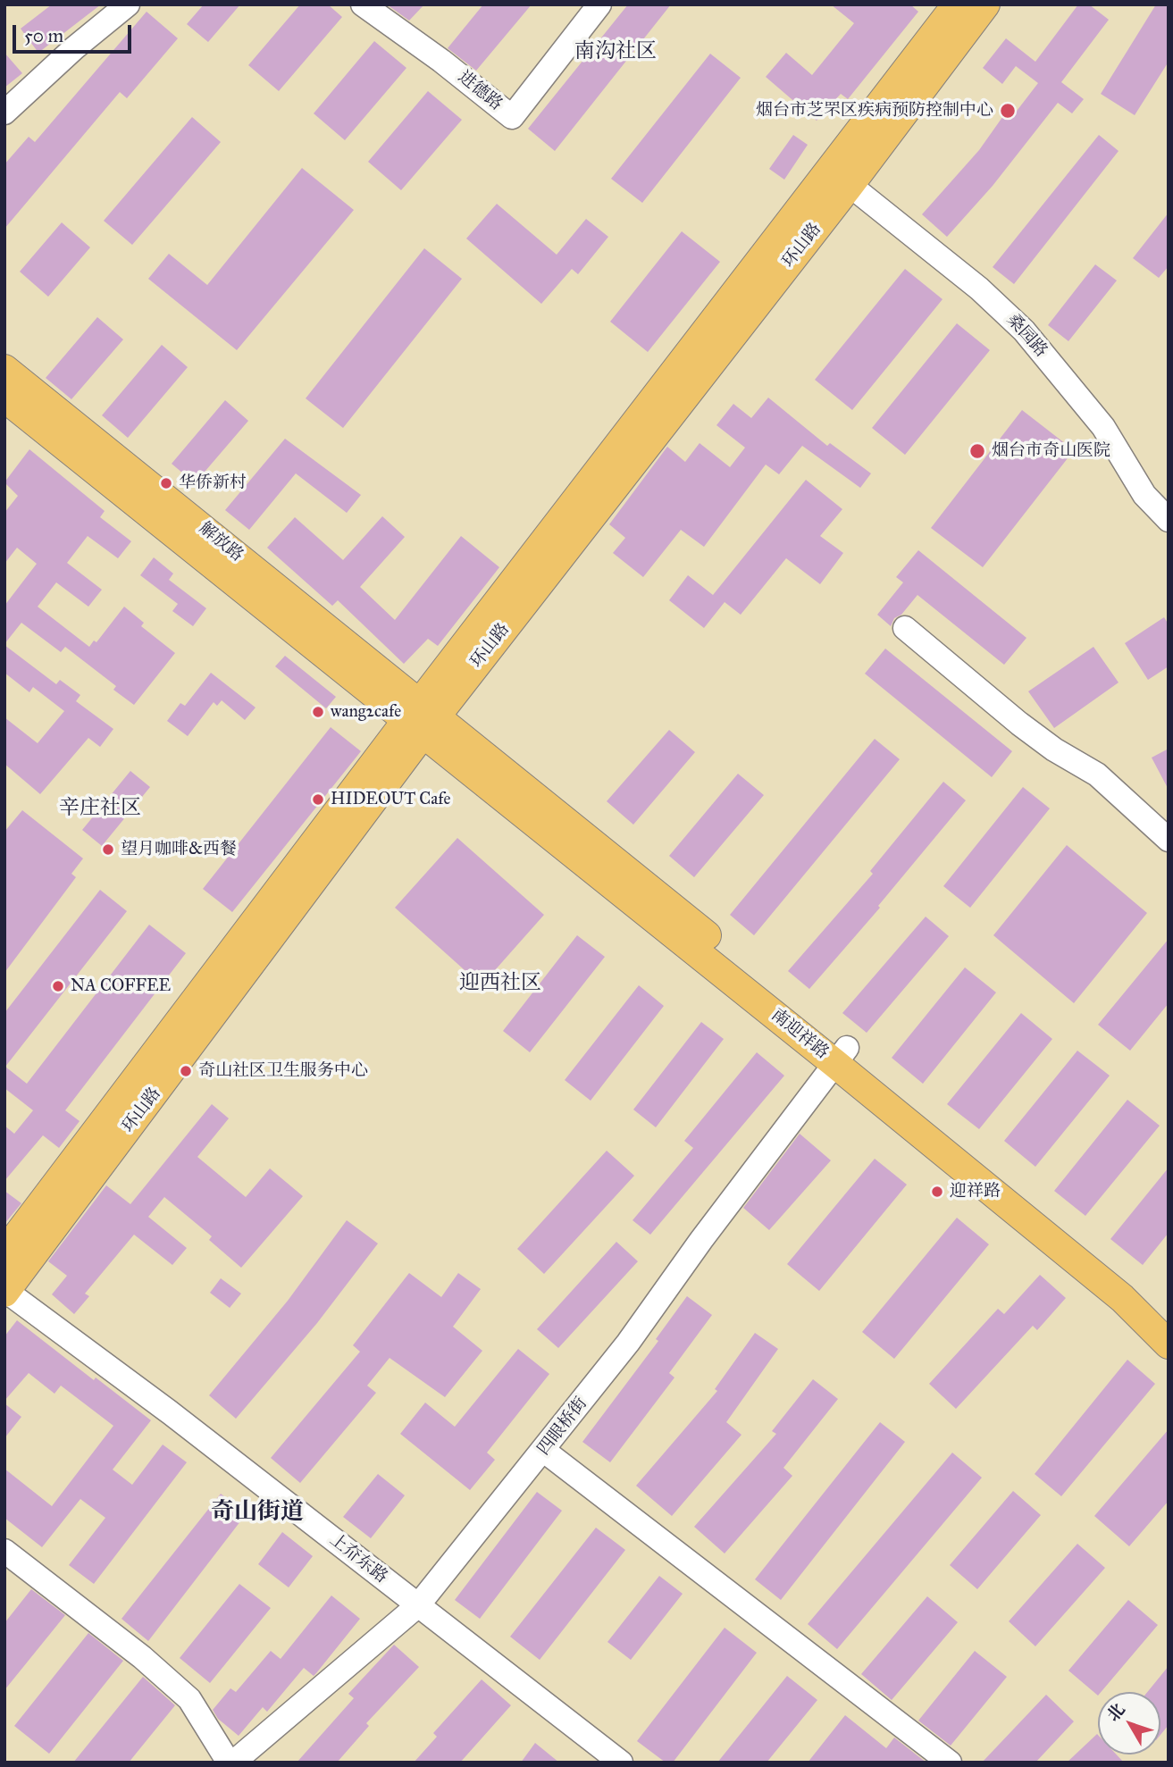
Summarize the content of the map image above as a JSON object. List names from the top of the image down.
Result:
{
  "streets": {
    "main road": ["环山路", "解放路", "南迎祥路"],
    "street": [
      "进德路",
      "桑园路",
      "四眼桥街",
      "上夼东路"
    ]
  },
  "crossings": [
    ["环山路", "桑园路"],
    ["环山路", "解放路"],
    ["环山路", "南迎祥路"],
    ["环山路", "上夼东路"],
    ["解放路", "南迎祥路"],
    ["南迎祥路", "四眼桥街"],
    ["四眼桥街", "上夼东路"]
  ],
  "districts": [
    "南沟社区",
    "辛庄社区",
    "迎西社区",
    "奇山街道"
  ],
  "places": [
    "烟台市芝罘区疾病预防控制中心",
    "烟台市奇山医院",
    "华侨新村",
    "wang2cafe",
    "HIDEOUT Cafe",
    "望月咖啡&西餐",
    "NA COFFEE",
    "奇山社区卫生服务中心",
    "迎祥路"
  ],
  "scale_bar": "50 m",
  "north": "top left"
}
